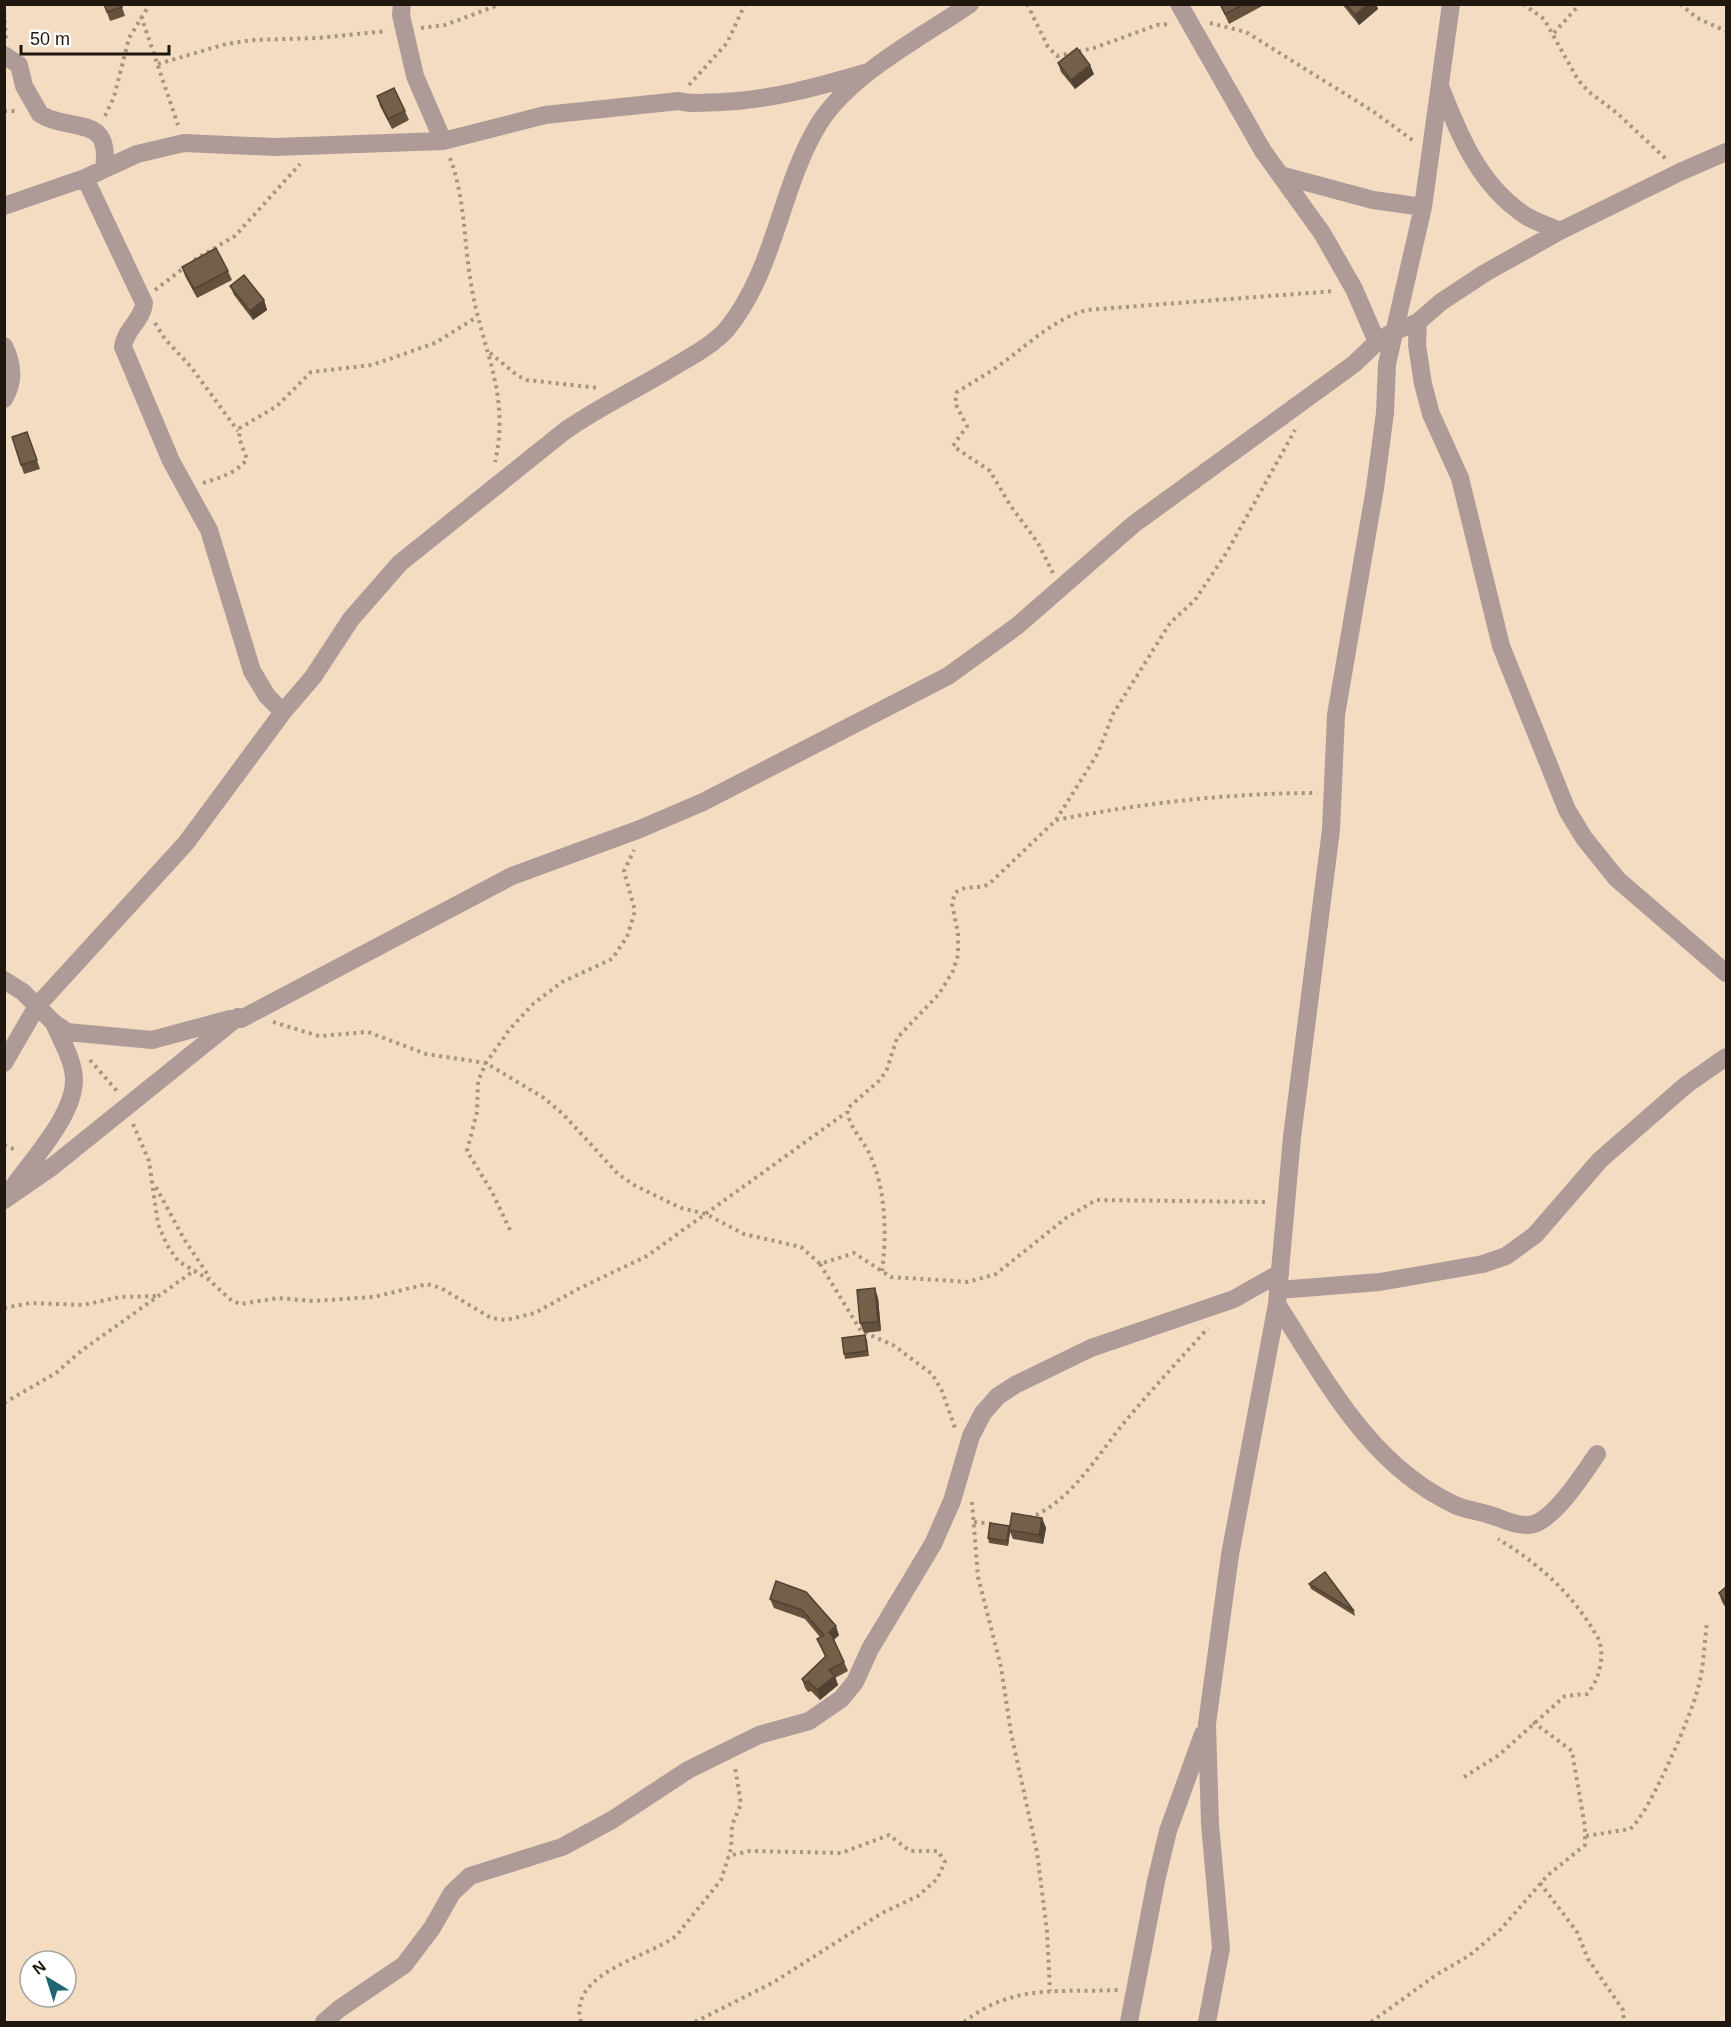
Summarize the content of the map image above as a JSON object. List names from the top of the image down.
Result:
{
  "scale_bar": "50 m",
  "north": "top left"
}
